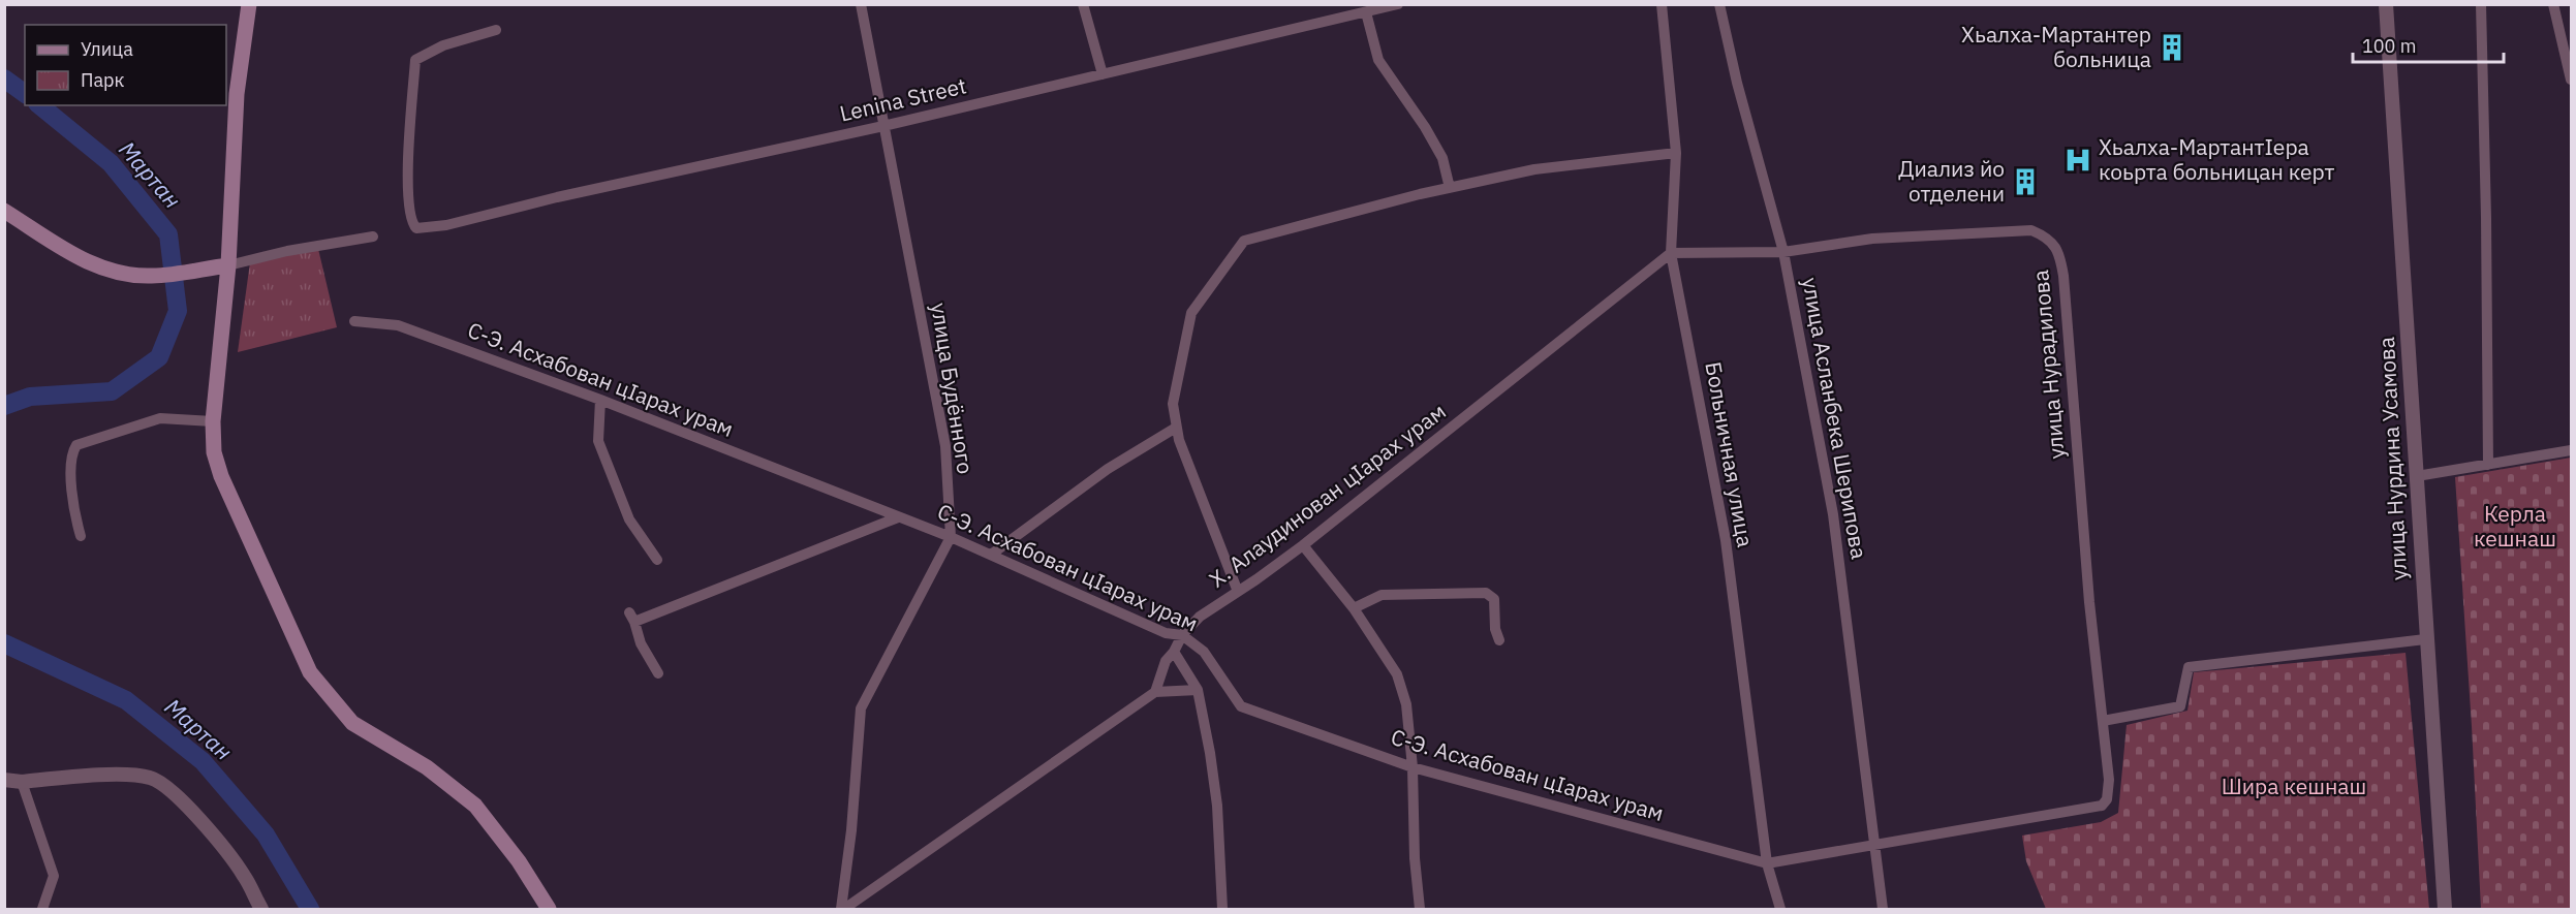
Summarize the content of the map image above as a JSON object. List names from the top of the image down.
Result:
{
  "streets": {
    "street": [
      "Lenina Street",
      "улица Нурадилова",
      "С-Э. Асхабован цIарах урам",
      "улица Будённого",
      "улица Асланбека Шерипова",
      "Больничная улица",
      "улица Нурдина Усамова",
      "Х. Алаудинован цIарах урам"
    ]
  },
  "crossings": [
    ["Lenina Street", "улица Будённого"],
    ["улица Нурадилова", "С-Э. Асхабован цIарах урам"],
    ["улица Нурадилова", "улица Асланбека Шерипова"],
    ["С-Э. Асхабован цIарах урам", "улица Будённого"],
    ["С-Э. Асхабован цIарах урам", "улица Асланбека Шерипова"],
    ["С-Э. Асхабован цIарах урам", "Больничная улица"],
    ["С-Э. Асхабован цIарах урам", "Х. Алаудинован цIарах урам"],
    ["Больничная улица", "Х. Алаудинован цIарах урам"]
  ],
  "water": ["Мартан"],
  "parks": ["Керла кешнаш", "Шира кешнаш"],
  "places": {
    "building": ["Хьалха-Мартантер больница", "Диализ йо отделени"],
    "hospital": ["Хьалха-МартантIера коьрта больницан керт"]
  },
  "legend": ["Улица", "Парк"],
  "scale_bar": "100 m"
}
